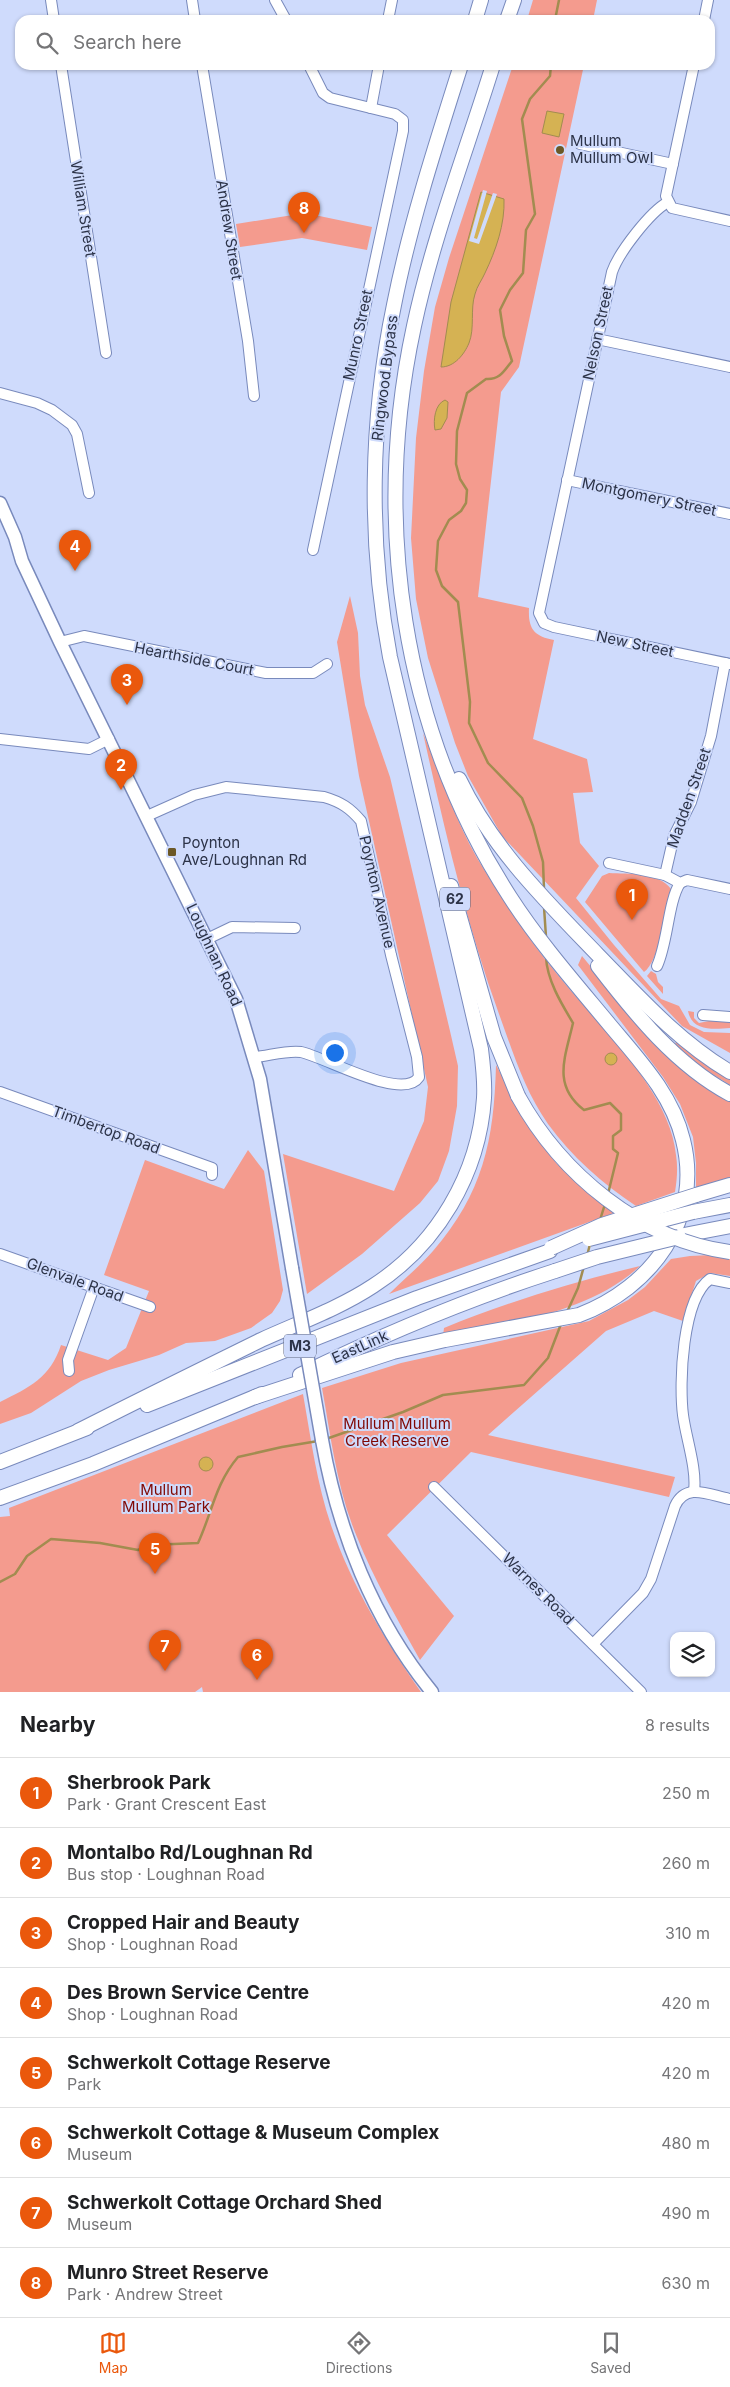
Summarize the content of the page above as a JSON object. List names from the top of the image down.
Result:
{
  "streets": {
    "highway": [
      "Ringwood Bypass",
      "62",
      "M3",
      "EastLink"
    ],
    "main road": ["Loughnan Road"],
    "street": [
      "William Street",
      "Andrew Street",
      "Nelson Street",
      "Munro Street",
      "Montgomery Street",
      "New Street",
      "Hearthside Court",
      "Madden Street",
      "Poynton Avenue",
      "Timbertop Road",
      "Glenvale Road",
      "Warnes Road"
    ]
  },
  "crossings": [
    ["Nelson Street", "Montgomery Street"],
    ["Nelson Street", "New Street"],
    ["Ringwood Bypass", "62"],
    ["New Street", "Madden Street"],
    ["Hearthside Court", "Loughnan Road"],
    ["Poynton Avenue", "Loughnan Road"]
  ],
  "parks": ["Mullum Mullum Creek Reserve", "Mullum Mullum Park"],
  "places": {
    "other": ["Mullum Mullum Owl"],
    "transit": ["Poynton Ave/Loughnan Rd"]
  },
  "page": {
    "search": "Search here",
    "pins": [
      "8",
      "4",
      "3",
      "2",
      "1",
      "5",
      "7",
      "6"
    ],
    "heading": ["Nearby", "8 results"],
    "list": [
      {
        "mark": "1",
        "name": "Sherbrook Park",
        "note": "Park · Grant Crescent East",
        "value": "250 m"
      },
      {
        "mark": "2",
        "name": "Montalbo Rd/Loughnan Rd",
        "note": "Bus stop · Loughnan Road",
        "value": "260 m"
      },
      {
        "mark": "3",
        "name": "Cropped Hair and Beauty",
        "note": "Shop · Loughnan Road",
        "value": "310 m"
      },
      {
        "mark": "4",
        "name": "Des Brown Service Centre",
        "note": "Shop · Loughnan Road",
        "value": "420 m"
      },
      {
        "mark": "5",
        "name": "Schwerkolt Cottage Reserve",
        "note": "Park",
        "value": "420 m"
      },
      {
        "mark": "6",
        "name": "Schwerkolt Cottage & Museum Complex",
        "note": "Museum",
        "value": "480 m"
      },
      {
        "mark": "7",
        "name": "Schwerkolt Cottage Orchard Shed",
        "note": "Museum",
        "value": "490 m"
      },
      {
        "mark": "8",
        "name": "Munro Street Reserve",
        "note": "Park · Andrew Street",
        "value": "630 m"
      }
    ],
    "nav": ["Map", "Directions", "Saved"]
  }
}
